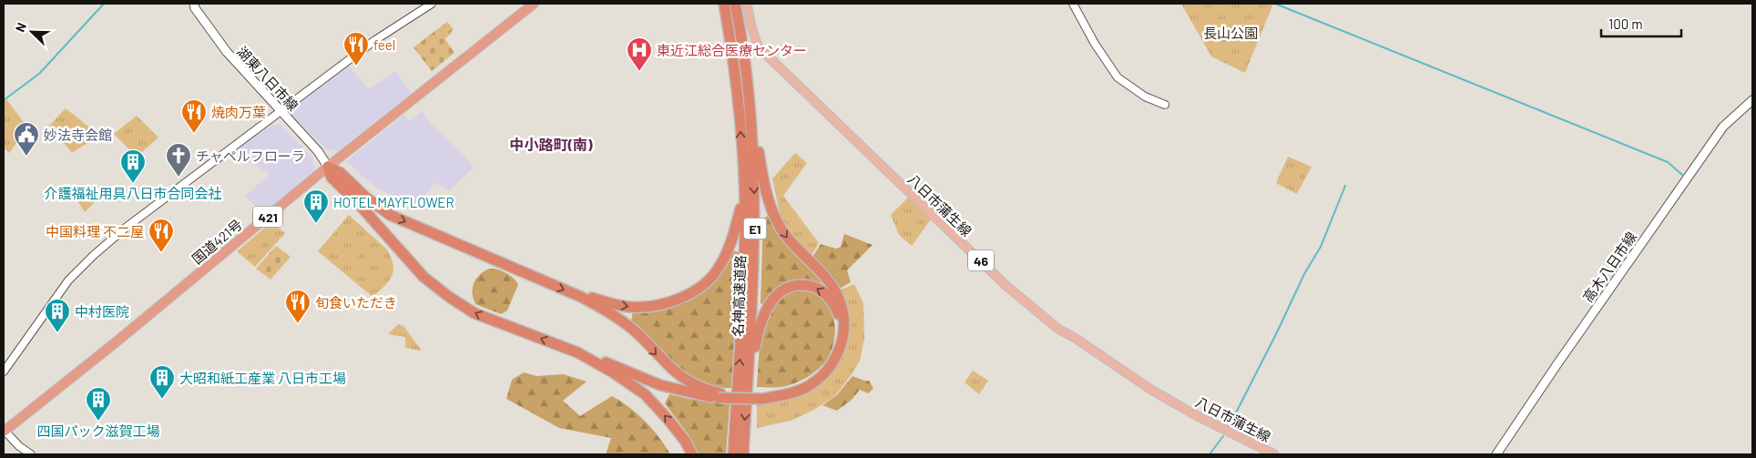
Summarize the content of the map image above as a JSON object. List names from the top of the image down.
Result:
{
  "streets": {
    "highway": [
      "421",
      "E1",
      "国道421号",
      "名神高速道路"
    ],
    "main road": [
      "湖東八日市線",
      "八日市蒲生線",
      "46",
      "高木八日市線"
    ]
  },
  "crossings": [
    ["湖東八日市線", "国道421号"]
  ],
  "districts": ["中小路町(南)"],
  "parks": ["長山公園"],
  "places": {
    "restaurant": [
      "feel",
      "焼肉万葉",
      "中国料理 不二屋",
      "旬食いただき"
    ],
    "hospital": ["東近江総合医療センター"],
    "public building": ["妙法寺会館"],
    "church": ["チャペルフローラ"],
    "building": [
      "介護福祉用具八日市合同会社",
      "HOTEL MAYFLOWER",
      "中村医院",
      "大昭和紙工産業 八日市工場",
      "四国パック滋賀工場"
    ]
  },
  "scale_bar": "100 m",
  "north": "top left"
}
